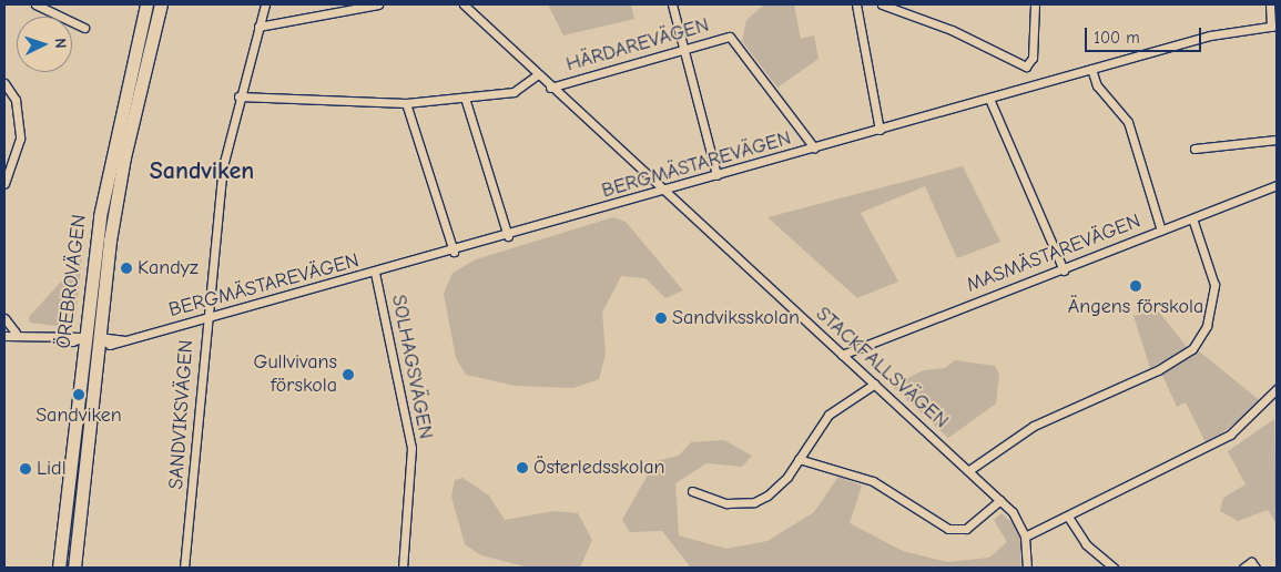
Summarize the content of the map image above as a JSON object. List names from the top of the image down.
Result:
{
  "streets": {
    "highway": ["ÖREBROVÄGEN"],
    "street": [
      "HÄRDAREVÄGEN",
      "BERGMÄSTAREVÄGEN",
      "MASMÄSTAREVÄGEN",
      "SOLHAGSVÄGEN",
      "STACKFALLSVÄGEN",
      "SANDVIKSVÄGEN"
    ]
  },
  "crossings": [
    ["HÄRDAREVÄGEN", "BERGMÄSTAREVÄGEN"],
    ["HÄRDAREVÄGEN", "STACKFALLSVÄGEN"],
    ["BERGMÄSTAREVÄGEN", "ÖREBROVÄGEN"],
    ["BERGMÄSTAREVÄGEN", "SOLHAGSVÄGEN"],
    ["BERGMÄSTAREVÄGEN", "STACKFALLSVÄGEN"],
    ["BERGMÄSTAREVÄGEN", "SANDVIKSVÄGEN"],
    ["MASMÄSTAREVÄGEN", "STACKFALLSVÄGEN"]
  ],
  "districts": ["Sandviken"],
  "places": [
    "Kandyz",
    "Ängens förskola",
    "Sandviksskolan",
    "Gullvivans förskola",
    "Sandviken",
    "Österledsskolan",
    "Lidl"
  ],
  "scale_bar": "100 m",
  "north": "right"
}
